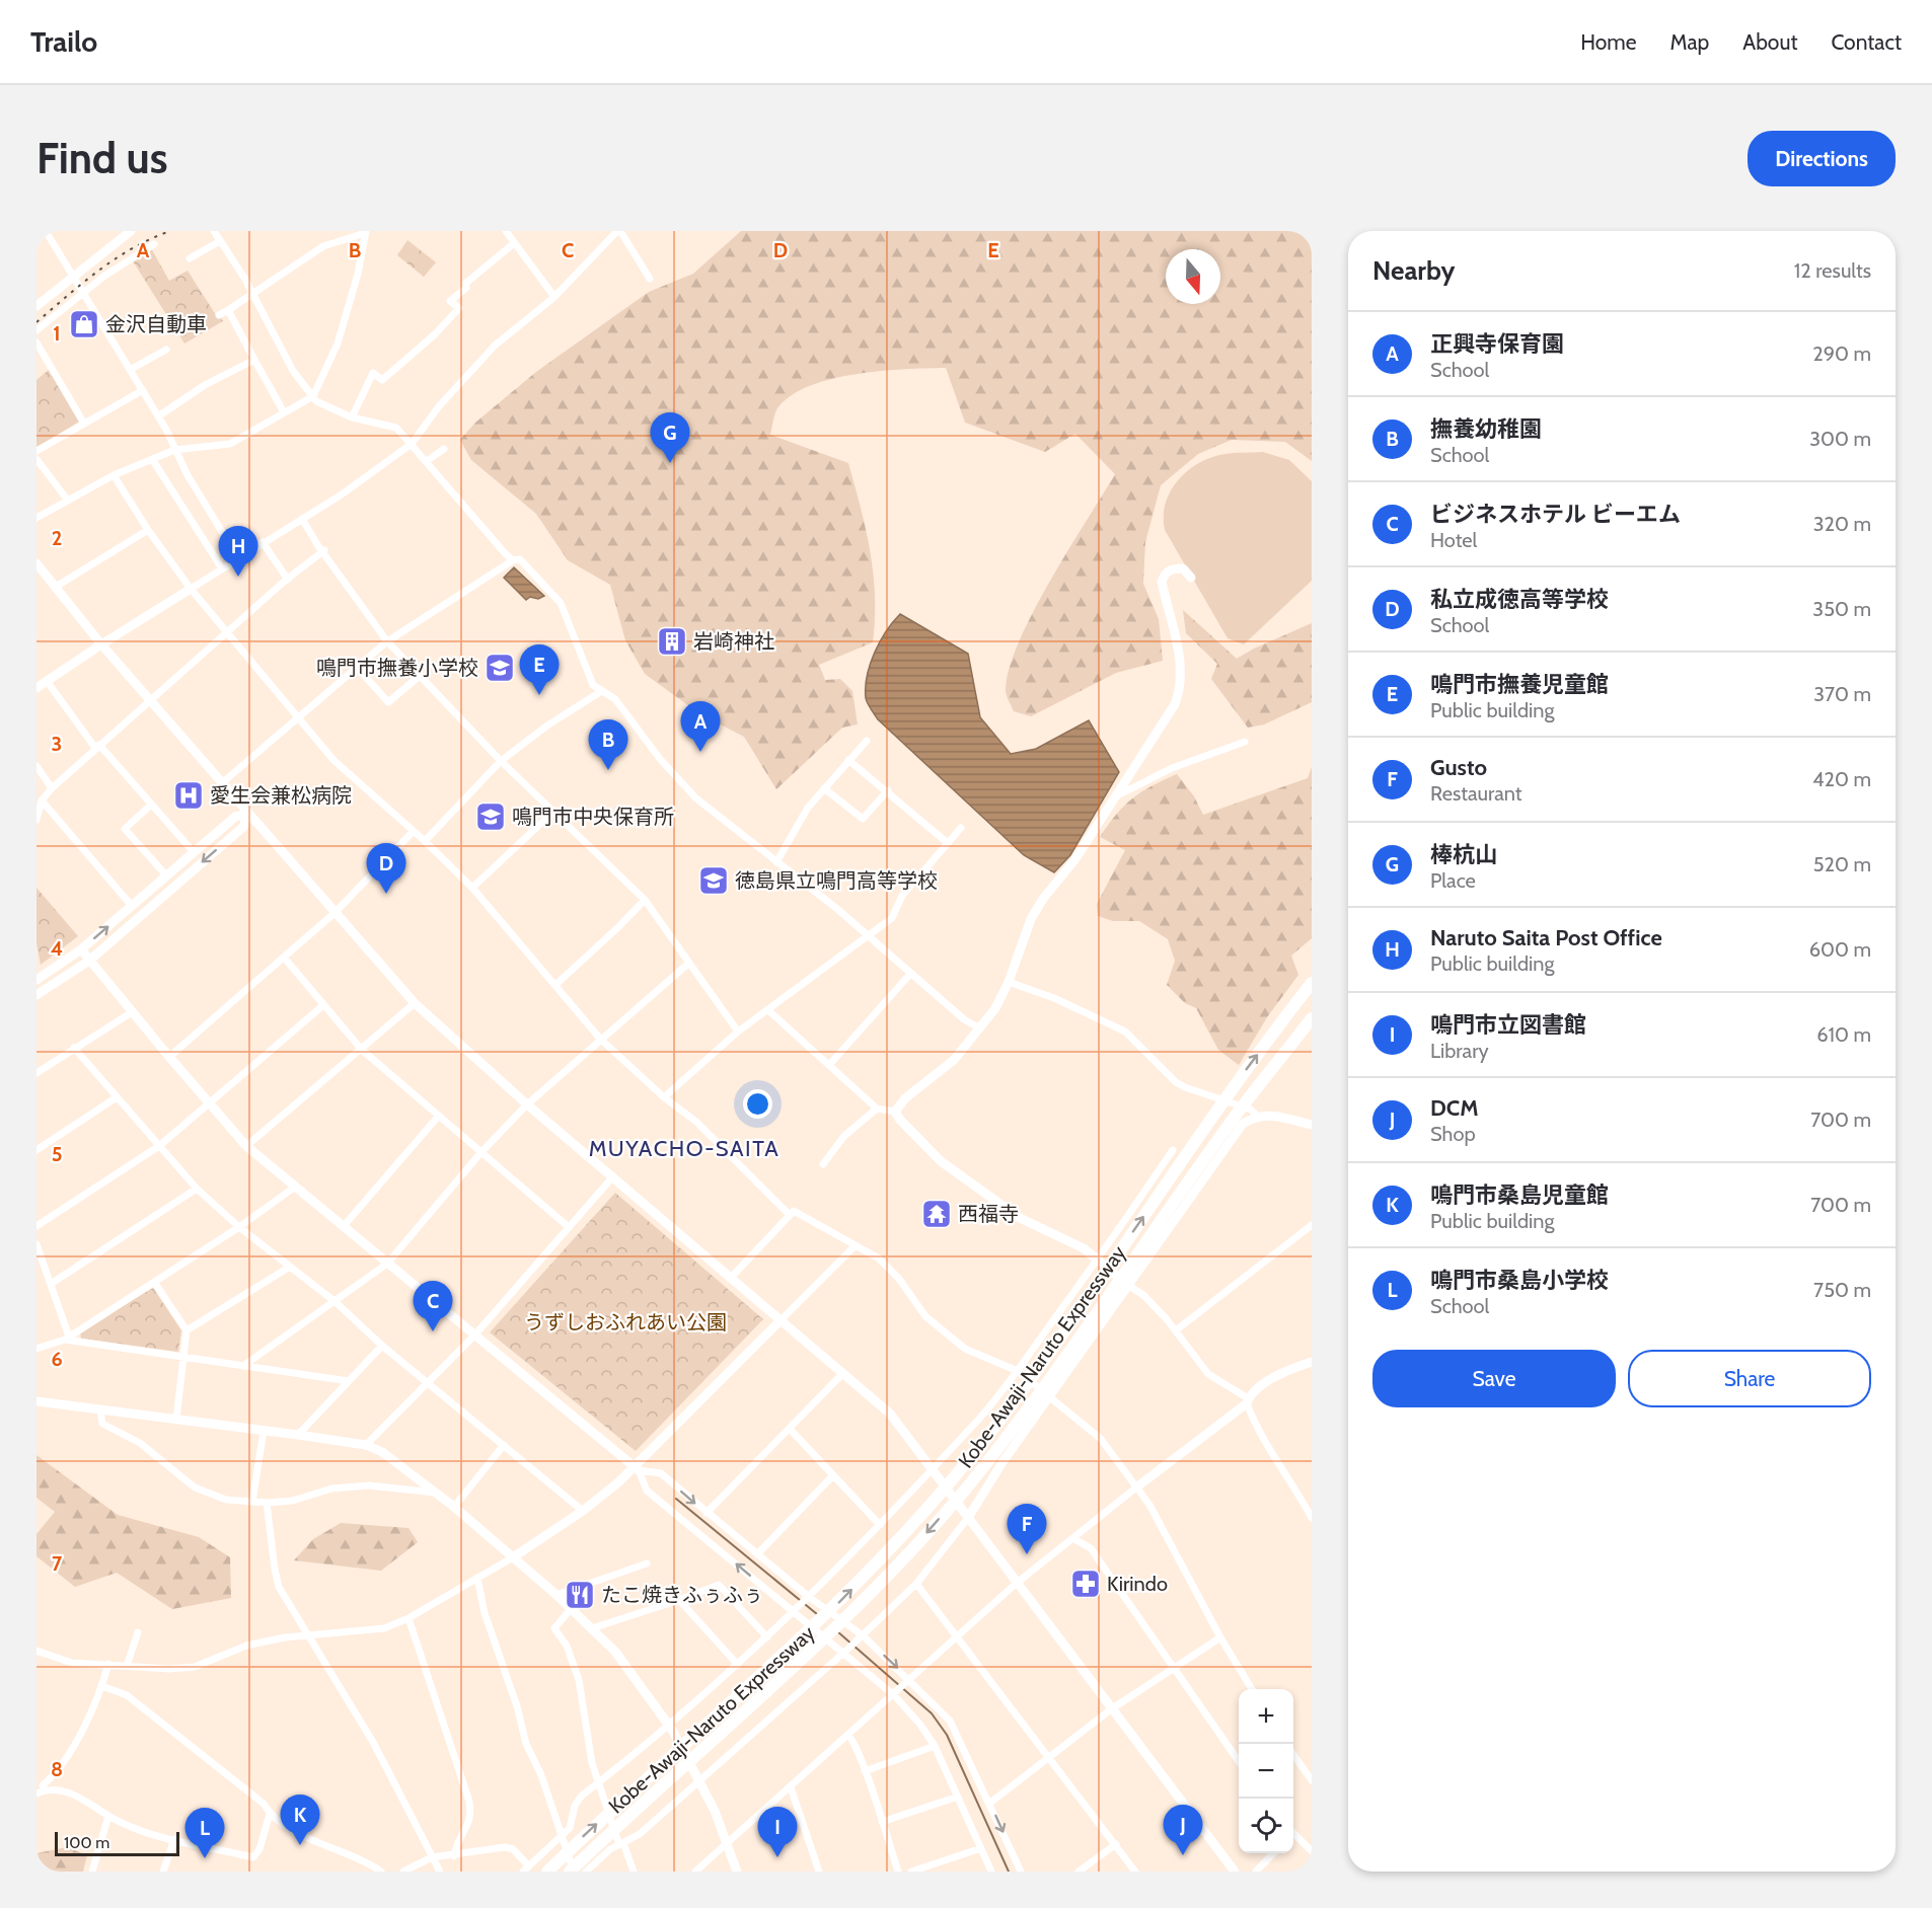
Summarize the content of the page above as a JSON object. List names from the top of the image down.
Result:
{
  "streets": {
    "highway": ["Kobe-Awaji-Naruto Expressway"]
  },
  "districts": ["MUYACHO-SAITA"],
  "parks": ["うずしおふれあい公園"],
  "places": {
    "shop": ["金沢自動車"],
    "building": ["岩崎神社"],
    "school or university": ["鳴門市撫養小学校", "鳴門市中央保育所", "徳島県立鳴門高等学校"],
    "hospital": ["愛生会兼松病院"],
    "temple": ["西福寺"],
    "pharmacy": ["Kirindo"],
    "restaurant": ["たこ焼きふぅふぅ"]
  },
  "scale_bar": "100 m",
  "north": "bottom",
  "page": {
    "header": "Trailo",
    "nav": [
      "Home",
      "Map",
      "About",
      "Contact"
    ],
    "buttons": [
      "Directions",
      ["Save", "Share"]
    ],
    "title": "Find us",
    "heading": ["Nearby", "12 results"],
    "list": [
      {
        "mark": "A",
        "name": "正興寺保育園",
        "note": "School",
        "value": "290 m"
      },
      {
        "mark": "B",
        "name": "撫養幼稚園",
        "note": "School",
        "value": "300 m"
      },
      {
        "mark": "C",
        "name": "ビジネスホテル ビーエム",
        "note": "Hotel",
        "value": "320 m"
      },
      {
        "mark": "D",
        "name": "私立成徳高等学校",
        "note": "School",
        "value": "350 m"
      },
      {
        "mark": "E",
        "name": "鳴門市撫養児童館",
        "note": "Public building",
        "value": "370 m"
      },
      {
        "mark": "F",
        "name": "Gusto",
        "note": "Restaurant",
        "value": "420 m"
      },
      {
        "mark": "G",
        "name": "棒杭山",
        "note": "Place",
        "value": "520 m"
      },
      {
        "mark": "H",
        "name": "Naruto Saita Post Office",
        "note": "Public building",
        "value": "600 m"
      },
      {
        "mark": "I",
        "name": "鳴門市立図書館",
        "note": "Library",
        "value": "610 m"
      },
      {
        "mark": "J",
        "name": "DCM",
        "note": "Shop",
        "value": "700 m"
      },
      {
        "mark": "K",
        "name": "鳴門市桑島児童館",
        "note": "Public building",
        "value": "700 m"
      },
      {
        "mark": "L",
        "name": "鳴門市桑島小学校",
        "note": "School",
        "value": "750 m"
      }
    ],
    "pins": [
      "G",
      "H",
      "E",
      "A",
      "B",
      "D",
      "C",
      "F",
      "K",
      "J",
      "I",
      "L"
    ],
    "map_buttons": ["+", "−"],
    "scale": "100 m"
  },
  "grid": {
    "columns": [
      "A",
      "B",
      "C",
      "D",
      "E"
    ],
    "rows": [
      "1",
      "2",
      "3",
      "4",
      "5",
      "6",
      "7",
      "8"
    ]
  }
}
